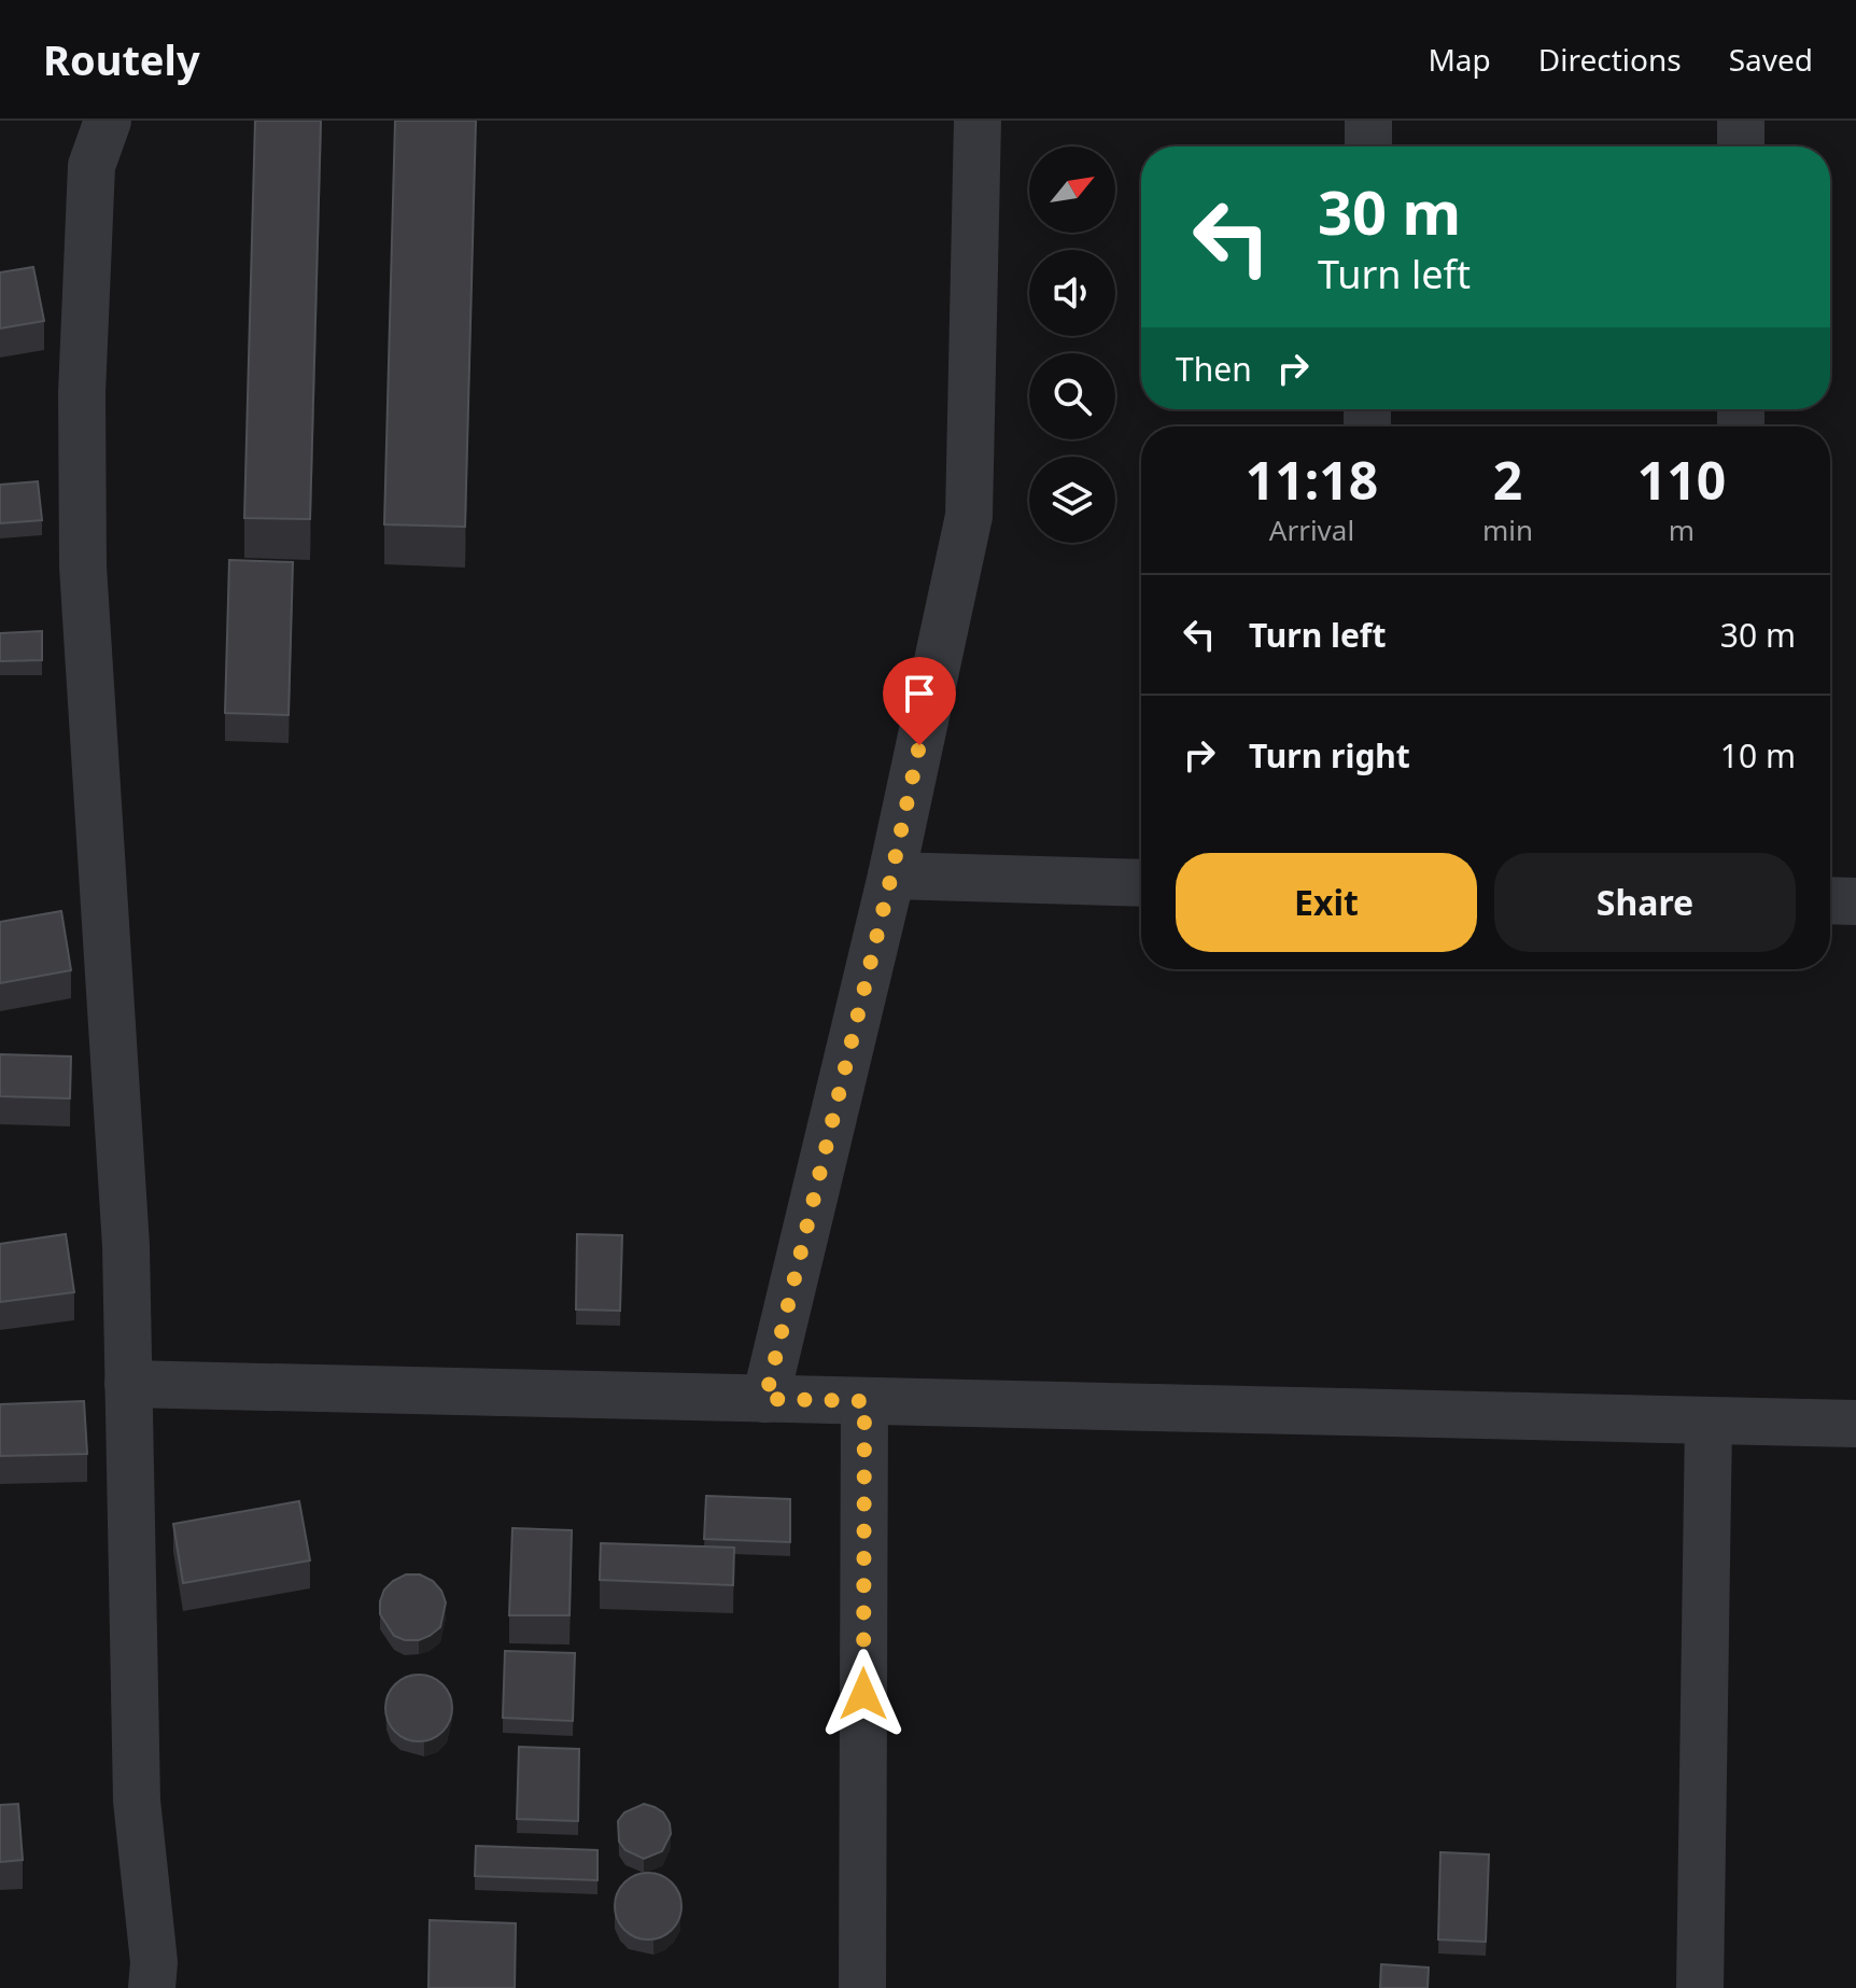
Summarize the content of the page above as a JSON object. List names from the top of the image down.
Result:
{
  "north": "top right",
  "page": {
    "header": "Routely",
    "nav": ["Map", "Directions", "Saved"],
    "turn": ["30 m", "Turn left"],
    "then": "Then",
    "eta": [
      "11:18",
      "Arrival",
      "2",
      "min",
      "110",
      "m"
    ],
    "list": [
      {
        "name": "Turn left",
        "value": "30 m"
      },
      {
        "name": "Turn right",
        "value": "10 m"
      }
    ],
    "buttons": ["Exit", "Share"]
  }
}
